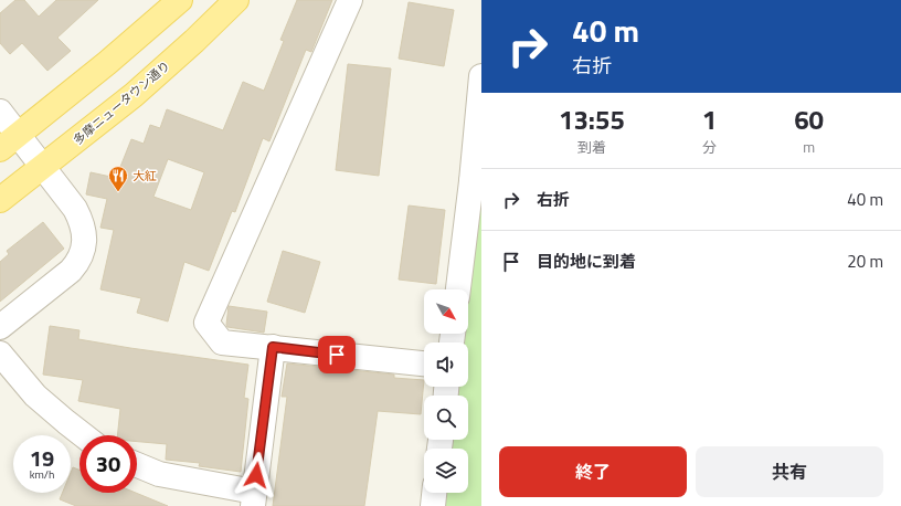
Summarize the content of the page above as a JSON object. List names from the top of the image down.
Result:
{
  "streets": {
    "main road": ["多摩ニュータウン通り"]
  },
  "places": {
    "restaurant": ["大紅"]
  },
  "north": "bottom right",
  "page": {
    "turn": ["40 m", "右折"],
    "eta": [
      "13:55",
      "到着",
      "1",
      "分",
      "60",
      "m"
    ],
    "list": [
      {
        "name": "右折",
        "value": "40 m"
      },
      {
        "name": "目的地に到着",
        "value": "20 m"
      }
    ],
    "speed": "19 km/h",
    "limit": "30",
    "buttons": ["終了", "共有"]
  }
}
